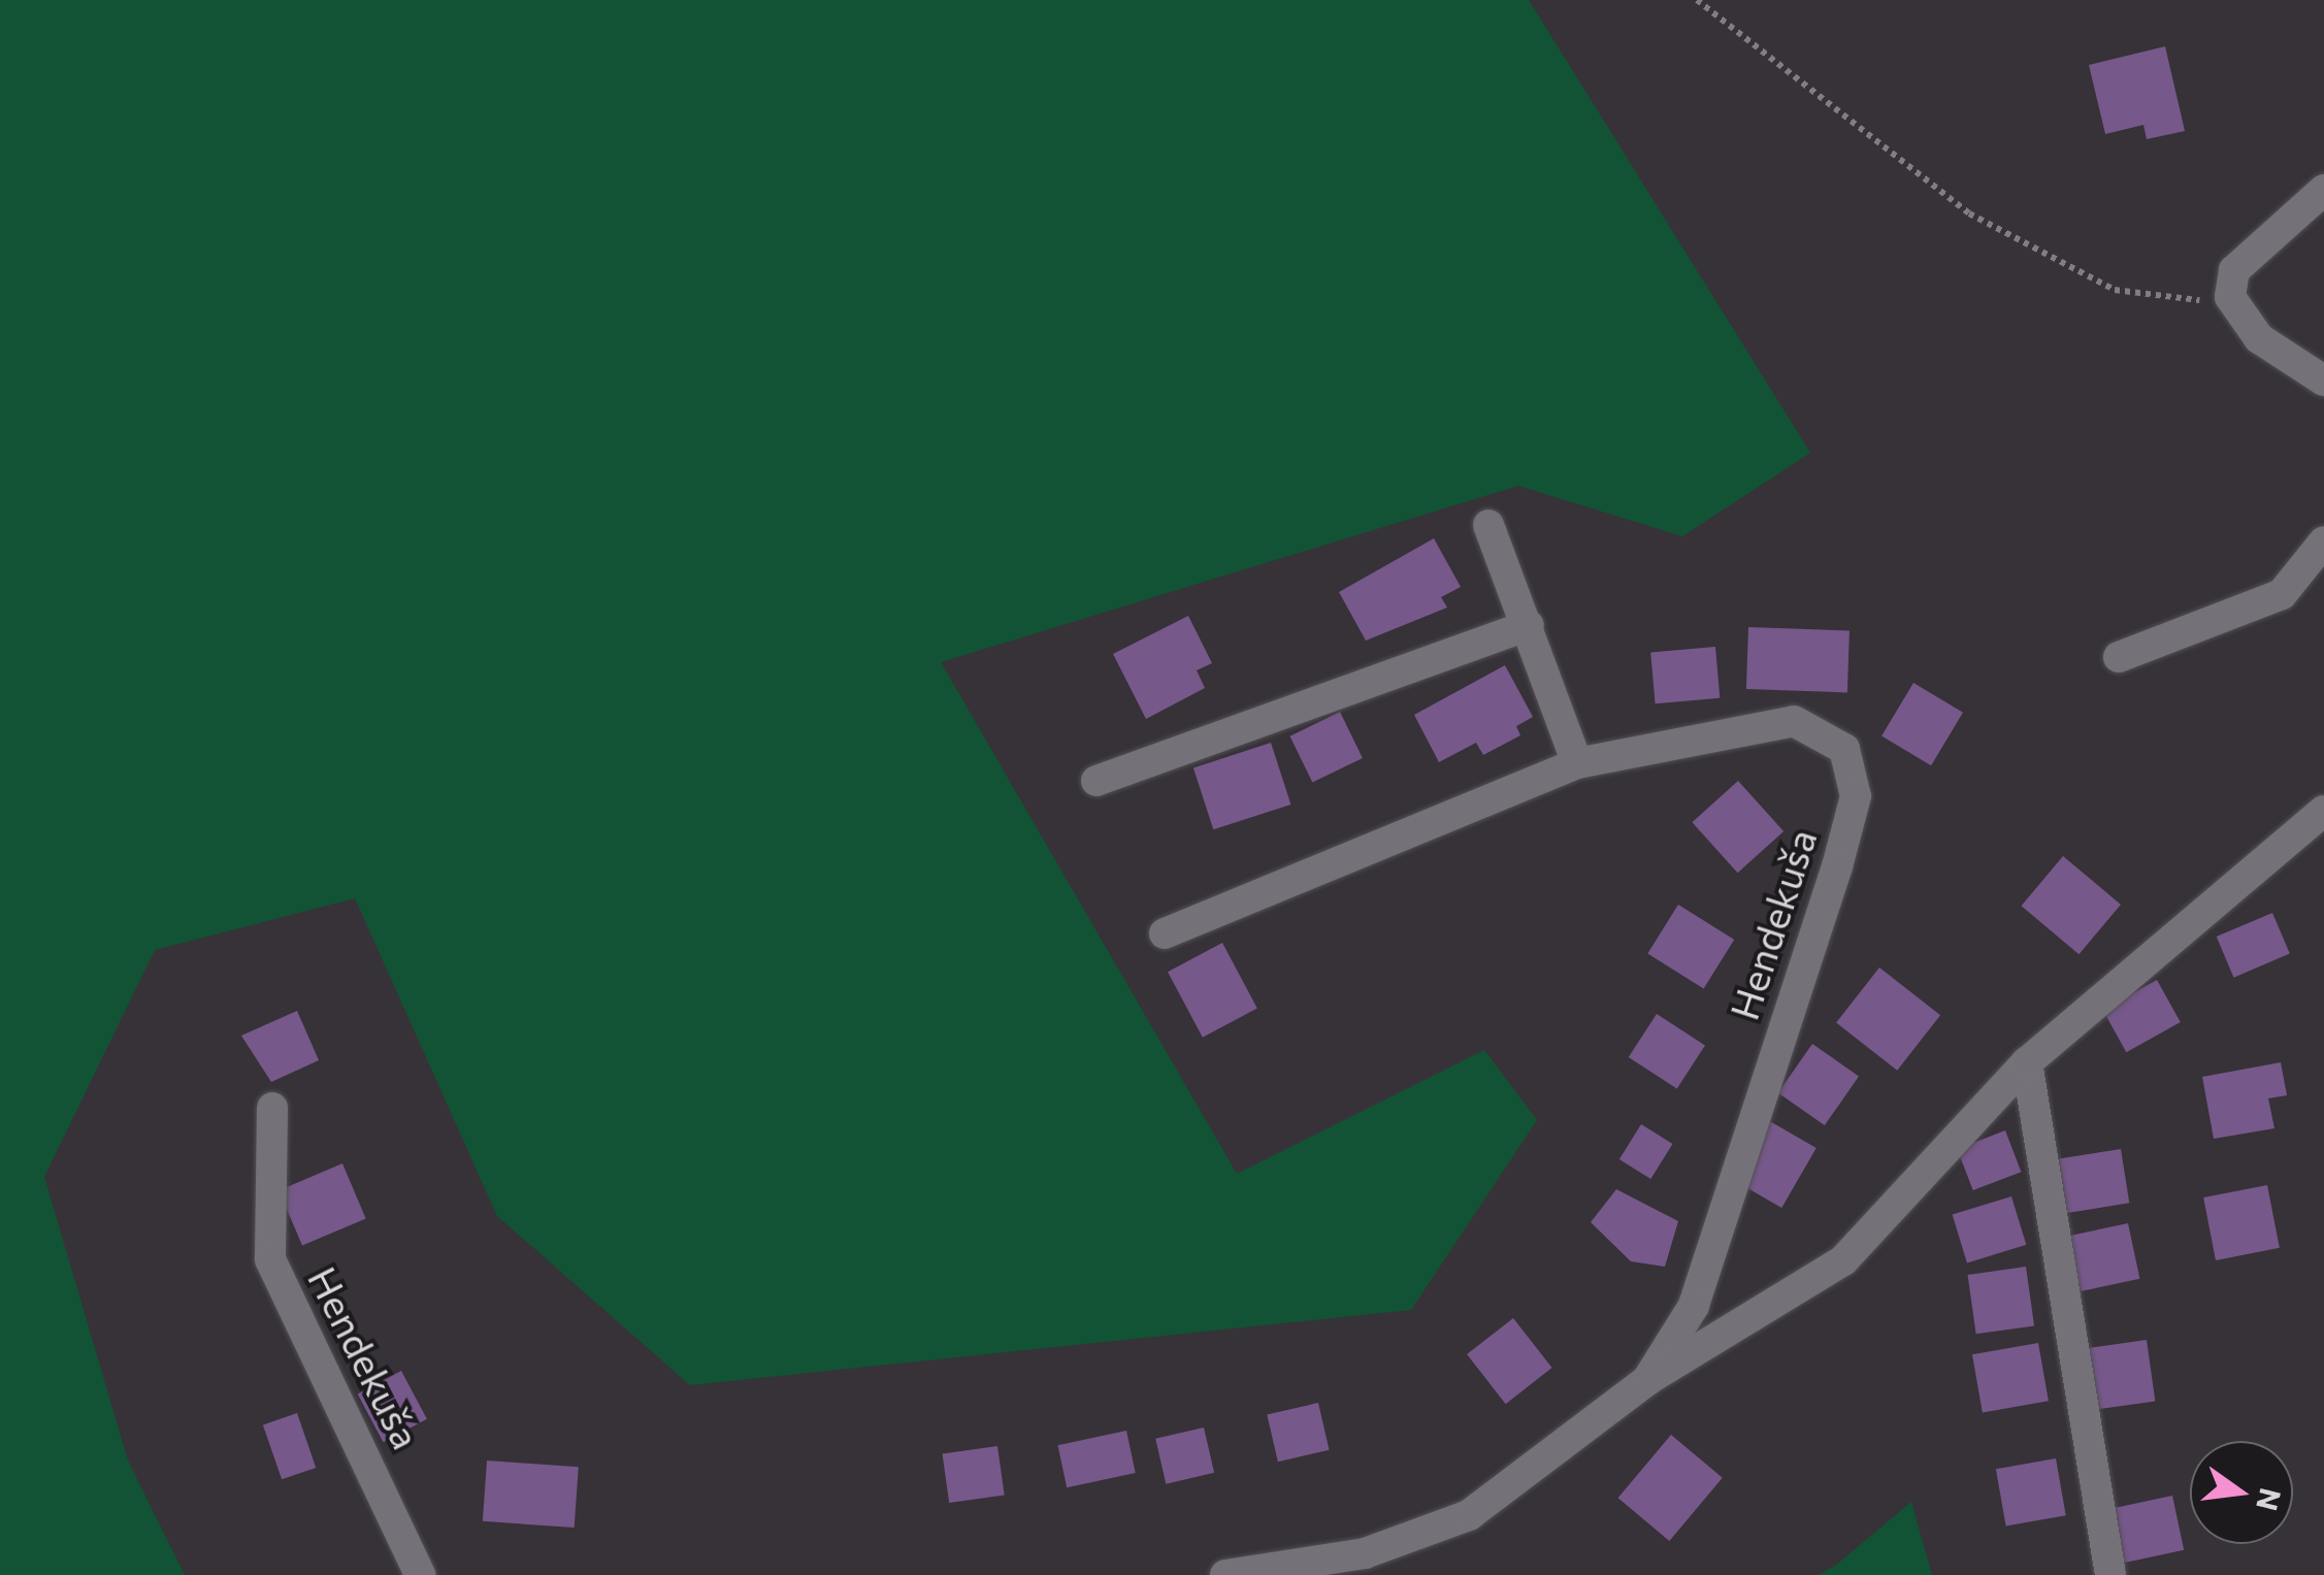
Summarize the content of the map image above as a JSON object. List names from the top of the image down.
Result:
{
  "streets": {
    "street": ["Hendekuša"]
  },
  "north": "right"
}
